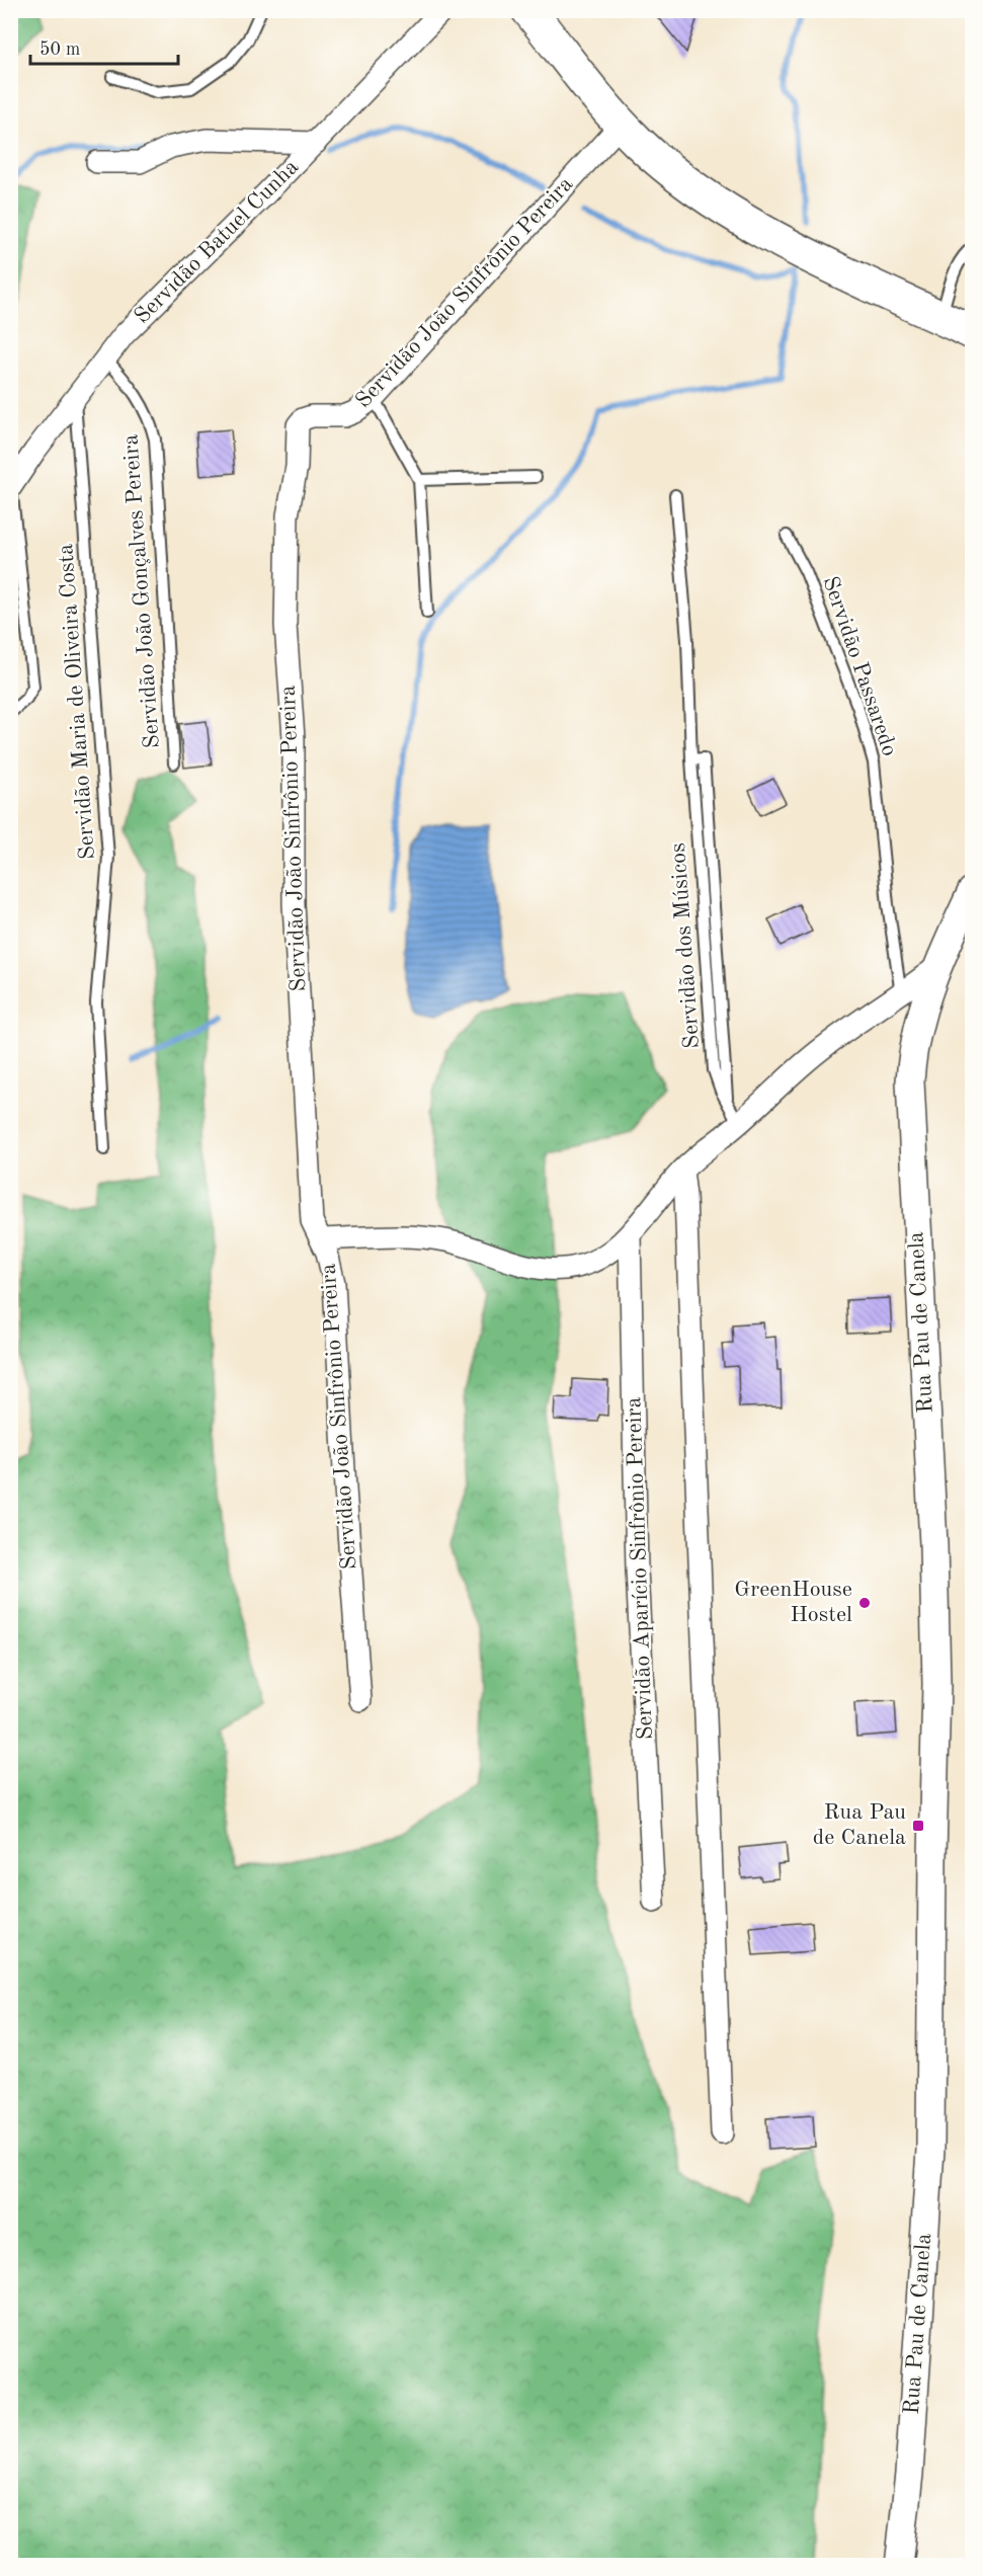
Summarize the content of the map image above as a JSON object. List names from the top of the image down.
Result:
{
  "streets": {
    "street": [
      "Servidão Batuel Cunha",
      "Servidão João Sinfrônio Pereira",
      "Rua Pau de Canela",
      "Servidão Aparício Sinfrônio Pereira"
    ],
    "lane": [
      "Servidão João Gonçalves Pereira",
      "Servidão Passaredo",
      "Servidão Maria de Oliveira Costa",
      "Servidão dos Músicos"
    ]
  },
  "crossings": [
    ["Servidão Batuel Cunha", "Servidão João Gonçalves Pereira"],
    ["Servidão Batuel Cunha", "Servidão Maria de Oliveira Costa"]
  ],
  "places": {
    "other": ["GreenHouse Hostel"],
    "transit": ["Rua Pau de Canela"]
  },
  "scale_bar": "50 m"
}
